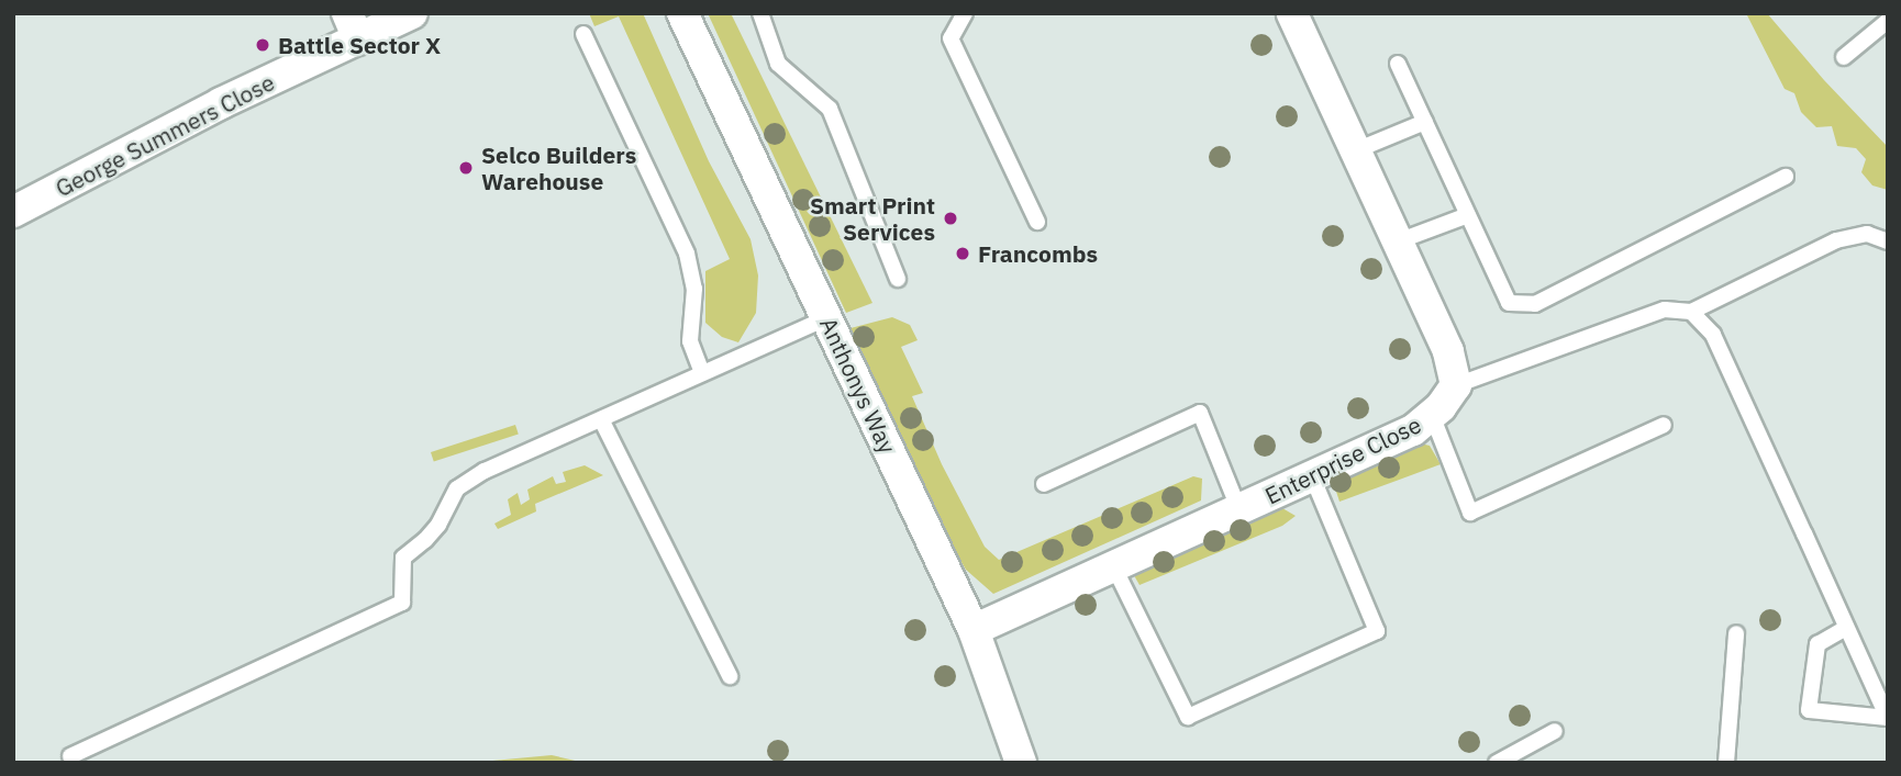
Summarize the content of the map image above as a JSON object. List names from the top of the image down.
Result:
{
  "streets": {
    "street": ["George Summers Close", "Anthonys Way", "Enterprise Close"]
  },
  "crossings": [
    ["Anthonys Way", "Enterprise Close"]
  ],
  "places": [
    "Battle Sector X",
    "Selco Builders Warehouse",
    "Smart Print Services",
    "Francombs"
  ]
}
